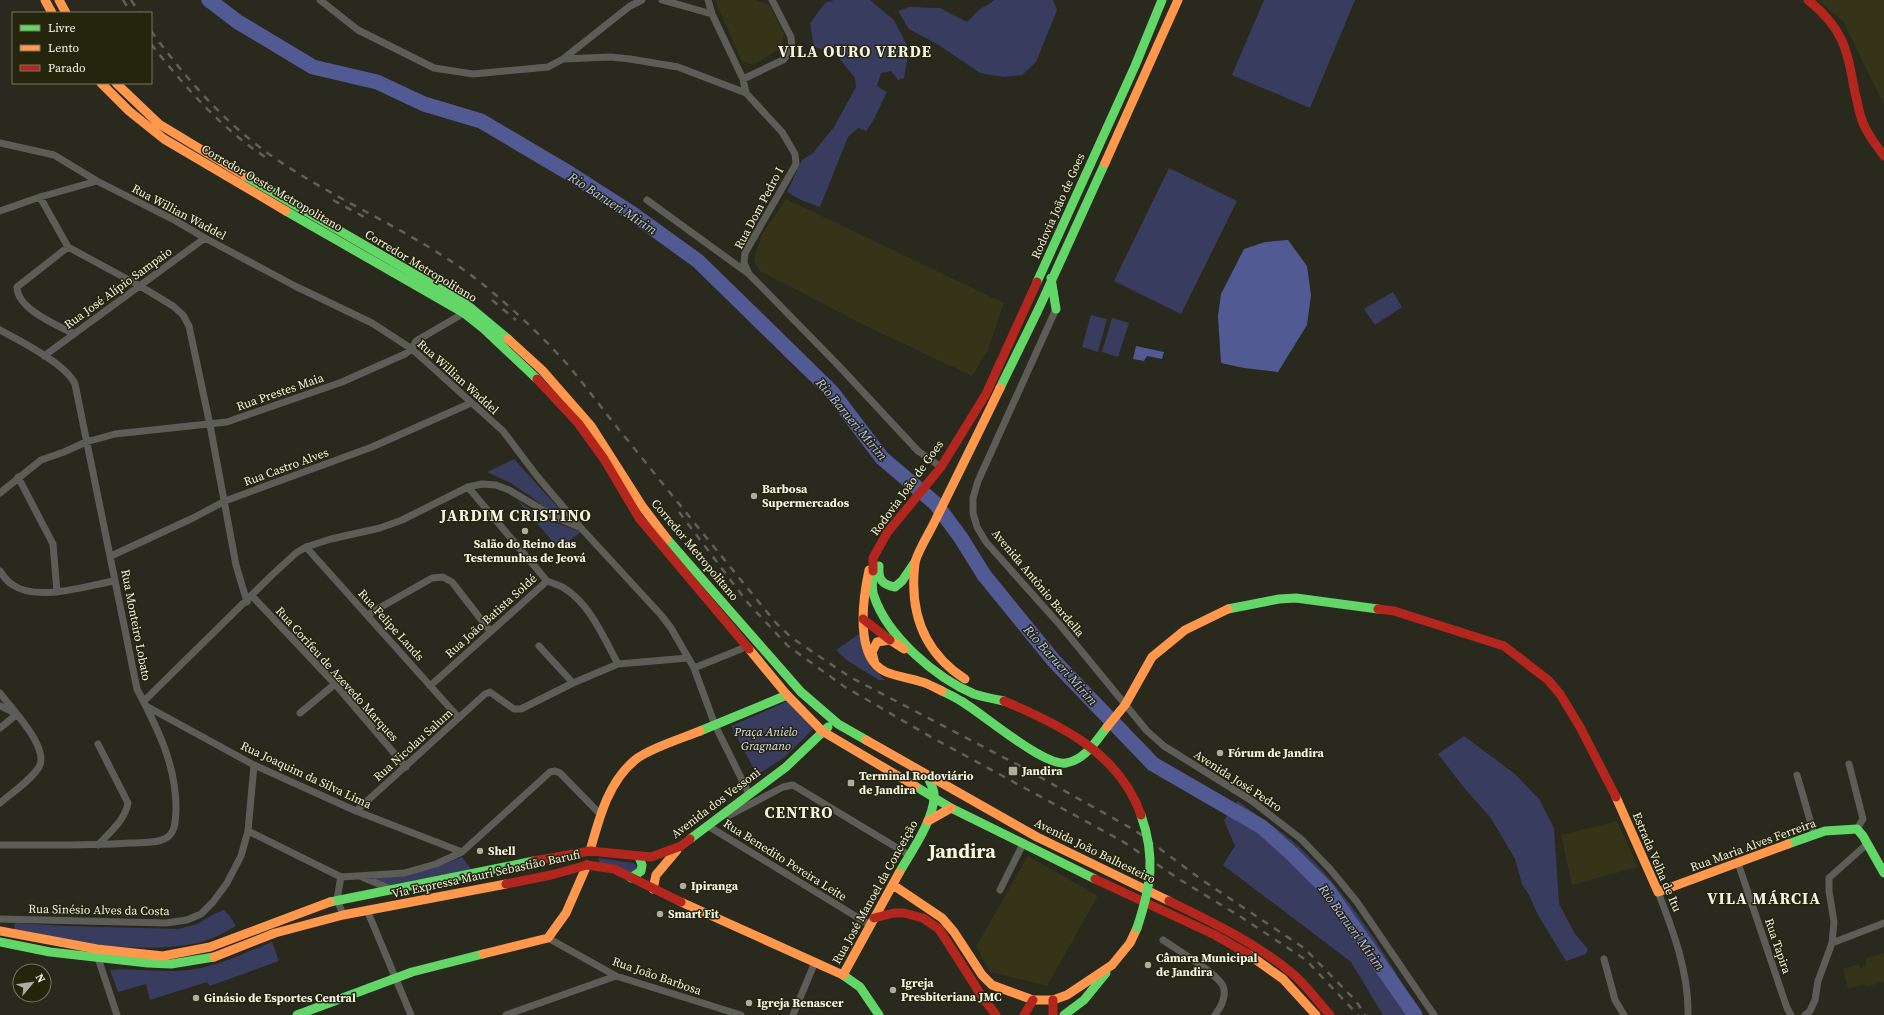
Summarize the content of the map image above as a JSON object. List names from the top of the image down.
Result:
{
  "streets": {
    "main road": [
      "Corredor Oeste Metropolitano",
      "Rodovia João de Goes",
      "Corredor Metropolitano",
      "Avenida dos Vessoni",
      "Rua Maria Alves Ferreira",
      "Avenida João Balhesteiro",
      "Estrada Velha de Itu",
      "Via Expressa Mauri Sebastião Barufi",
      "Rua José Manoel da Conceição"
    ],
    "street": [
      "Rua Dom Pedro I",
      "Rua Willian Waddel",
      "Rua José Alípio Sampaio",
      "Rua Prestes Maia",
      "Rua Castro Alves",
      "Avenida Antônio Bardella",
      "Rua João Batista Soldé",
      "Rua Monteiro Lobato",
      "Rua Felipe Lands",
      "Rua Corifeu de Azevedo Marques",
      "Rua Nicolau Salum",
      "Rua Joaquim da Silva Lima",
      "Avenida José Pedro",
      "Rua Benedito Pereira Leite",
      "Rua Sinésio Alves da Costa",
      "Rua Tapira",
      "Rua João Barbosa"
    ]
  },
  "crossings": [
    ["Corredor Oeste Metropolitano", "Rua Prestes Maia"],
    ["Corredor Oeste Metropolitano", "Avenida dos Vessoni"],
    ["Corredor Oeste Metropolitano", "Avenida João Balhesteiro"],
    ["Rua Willian Waddel", "Rua José Alípio Sampaio"],
    ["Rua Willian Waddel", "Rua Prestes Maia"],
    ["Rua Willian Waddel", "Rua Castro Alves"],
    ["Rua Willian Waddel", "Avenida dos Vessoni"],
    ["Corredor Metropolitano", "Avenida dos Vessoni"],
    ["Corredor Metropolitano", "Avenida João Balhesteiro"],
    ["Rua José Alípio Sampaio", "Rua Monteiro Lobato"],
    ["Rua Prestes Maia", "Rua Monteiro Lobato"],
    ["Rua Castro Alves", "Rua Monteiro Lobato"],
    ["Avenida Antônio Bardella", "Avenida José Pedro"],
    ["Avenida Antônio Bardella", "Estrada Velha de Itu"],
    ["Rua João Batista Soldé", "Rua Felipe Lands"],
    ["Rua Monteiro Lobato", "Rua Joaquim da Silva Lima"],
    ["Rua Felipe Lands", "Rua Nicolau Salum"],
    ["Rua Corifeu de Azevedo Marques", "Rua Nicolau Salum"],
    ["Rua Nicolau Salum", "Rua Joaquim da Silva Lima"],
    ["Rua Joaquim da Silva Lima", "Rua Sinésio Alves da Costa"],
    ["Avenida José Pedro", "Estrada Velha de Itu"],
    ["Avenida dos Vessoni", "Avenida João Balhesteiro"],
    ["Avenida dos Vessoni", "Rua Benedito Pereira Leite"],
    ["Avenida dos Vessoni", "Via Expressa Mauri Sebastião Barufi"],
    ["Rua Maria Alves Ferreira", "Estrada Velha de Itu"],
    ["Rua Maria Alves Ferreira", "Rua Tapira"],
    ["Avenida João Balhesteiro", "Rua José Manoel da Conceição"],
    ["Rua Benedito Pereira Leite", "Rua José Manoel da Conceição"],
    ["Via Expressa Mauri Sebastião Barufi", "Rua José Manoel da Conceição"]
  ],
  "districts": [
    "VILA OURO VERDE",
    "JARDIM CRISTINO",
    "CENTRO",
    "Jandira",
    "VILA MÁRCIA"
  ],
  "water": ["Rio Barueri Mirim"],
  "parks": ["Praça Anielo Gragnano"],
  "places": {
    "other": [
      "Barbosa Supermercados",
      "Salão do Reino das Testemunhas de Jeová",
      "Fórum de Jandira",
      "Shell",
      "Ipiranga",
      "Smart Fit",
      "Câmara Municipal de Jandira",
      "Igreja Presbiteriana JMC",
      "Ginásio de Esportes Central",
      "Igreja Renascer"
    ],
    "transit": ["Jandira", "Terminal Rodoviário de Jandira"]
  },
  "legend": ["Livre", "Lento", "Parado"],
  "north": "top right"
}
